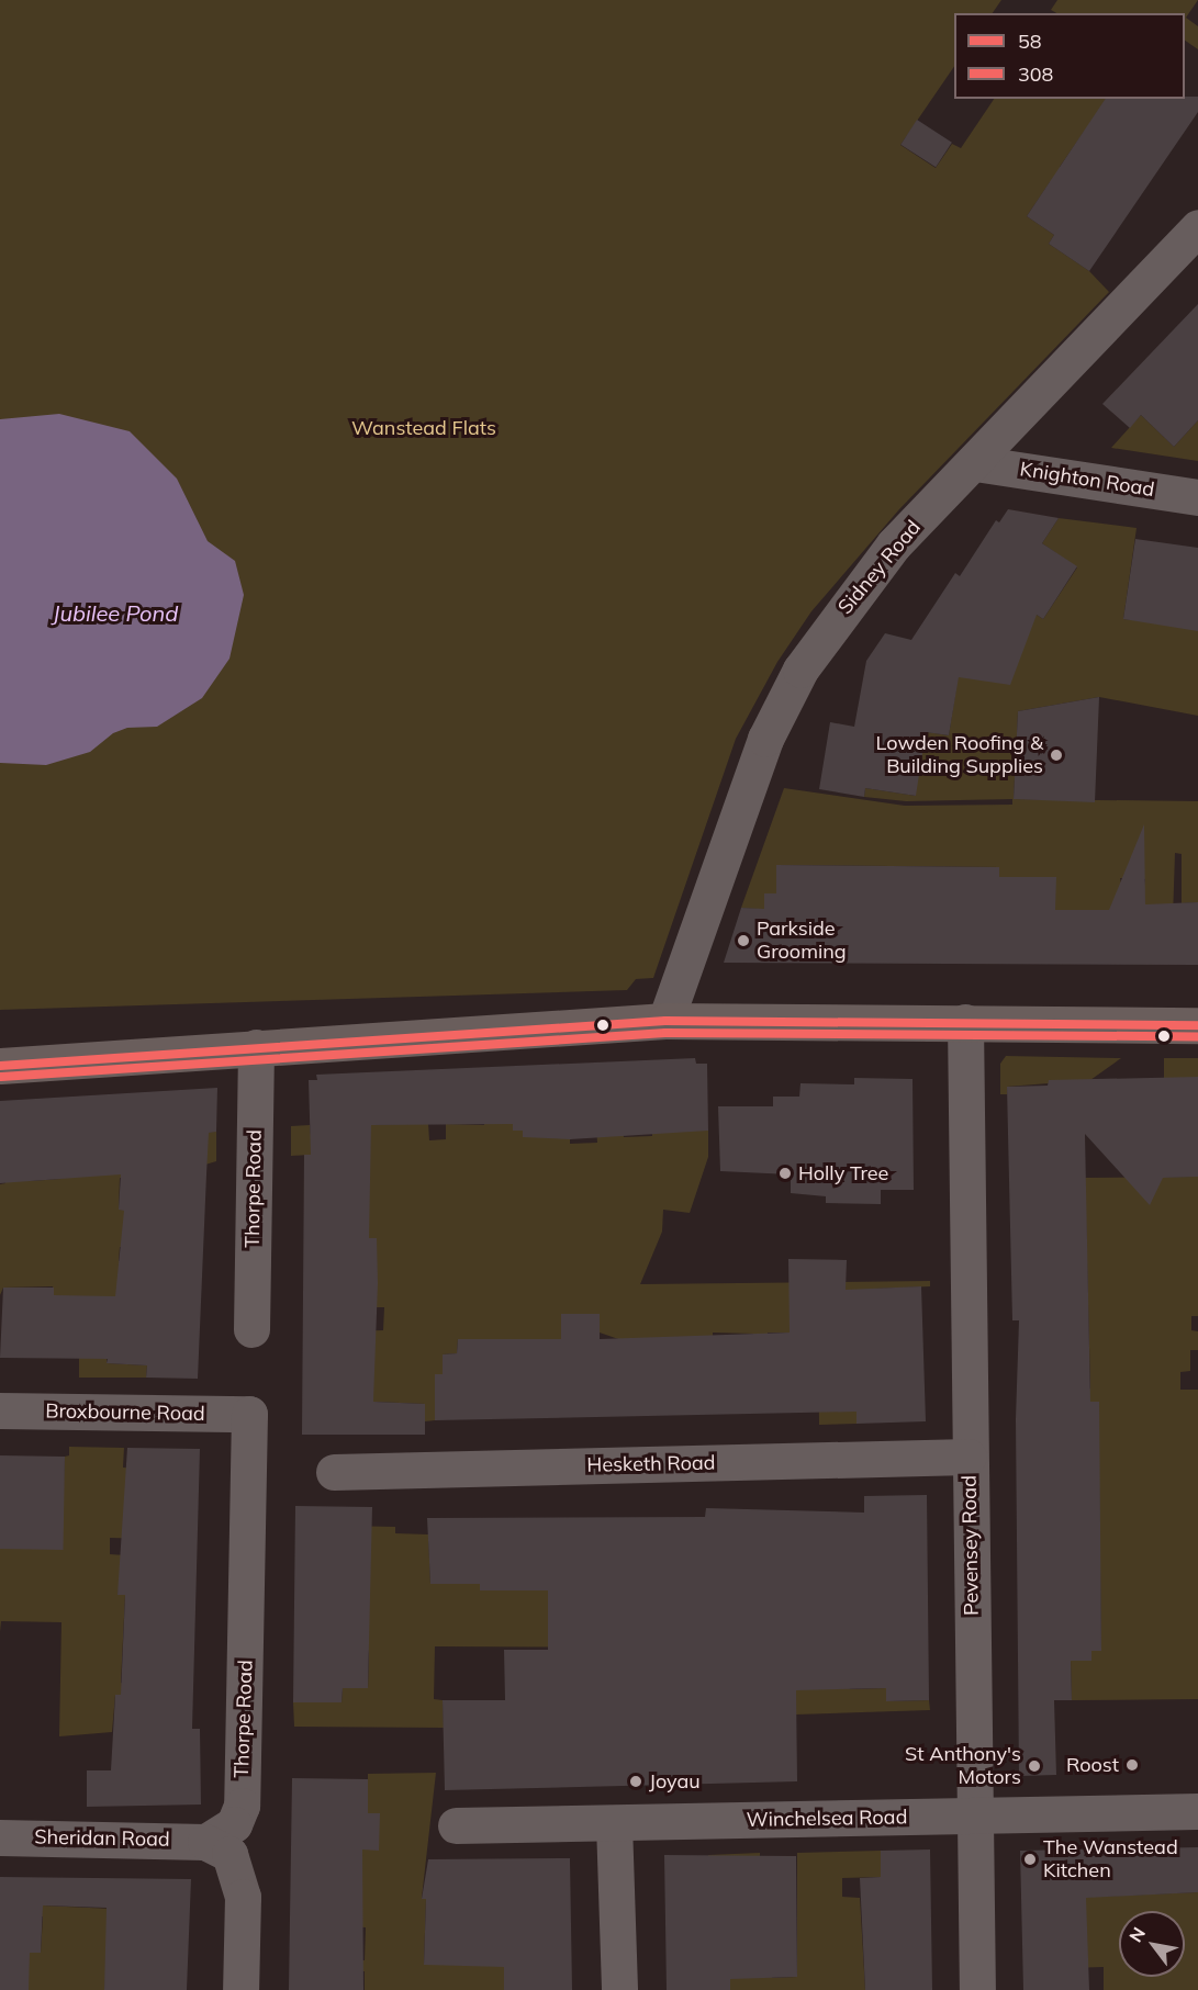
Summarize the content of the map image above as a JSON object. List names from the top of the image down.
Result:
{
  "streets": {
    "street": [
      "Knighton Road",
      "Sidney Road",
      "Thorpe Road",
      "Broxbourne Road",
      "Hesketh Road",
      "Pevensey Road",
      "Winchelsea Road",
      "Sheridan Road"
    ]
  },
  "crossings": [
    ["Knighton Road", "Sidney Road"],
    ["Thorpe Road", "Broxbourne Road"],
    ["Thorpe Road", "Sheridan Road"],
    ["Hesketh Road", "Pevensey Road"],
    ["Pevensey Road", "Winchelsea Road"]
  ],
  "water": ["Jubilee Pond"],
  "parks": ["Wanstead Flats"],
  "places": [
    "Lowden Roofing & Building Supplies",
    "Parkside Grooming",
    "Holly Tree",
    "Roost",
    "St Anthony's Motors",
    "Joyau",
    "The Wanstead Kitchen"
  ],
  "lines": ["transit line 58", "transit line 308"],
  "legend": ["58", "308"],
  "north": "top left"
}
